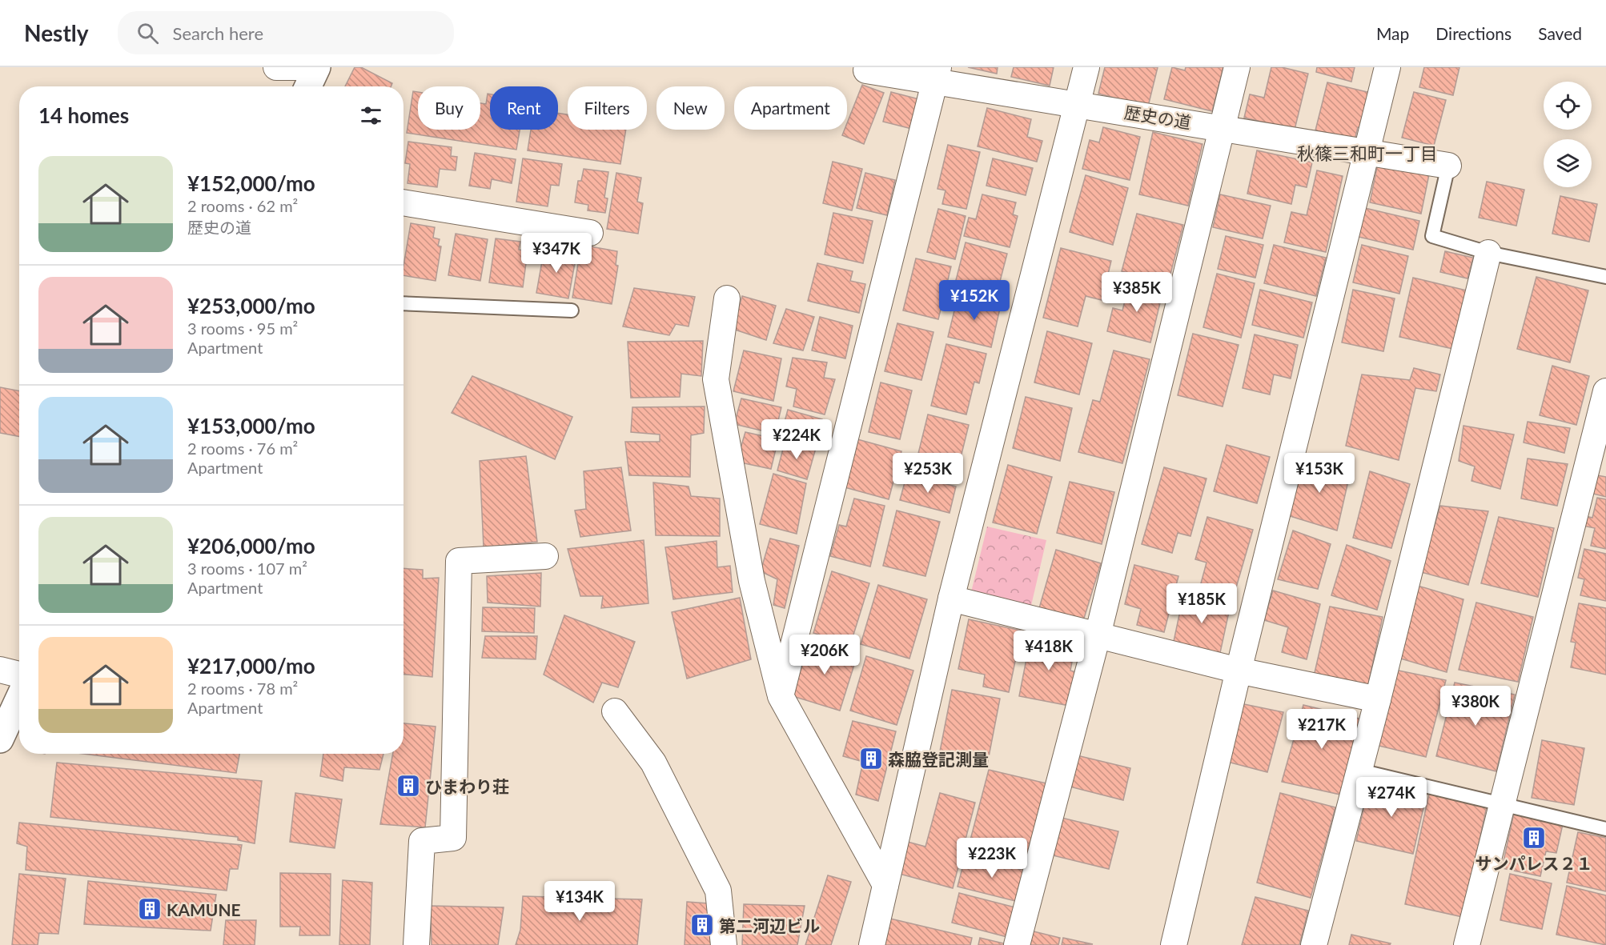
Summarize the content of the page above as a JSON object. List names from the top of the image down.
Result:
{
  "streets": {
    "street": ["歴史の道"]
  },
  "districts": ["秋篠三和町一丁目"],
  "places": {
    "building": [
      "森脇登記測量",
      "ひまわり荘",
      "サンパレス２１",
      "KAMUNE",
      "第二河辺ビル"
    ]
  },
  "page": {
    "header": "Nestly",
    "search": "Search here",
    "nav": ["Map", "Directions", "Saved"],
    "chip": [
      "Buy",
      "Rent",
      "Filters",
      "New",
      "Apartment"
    ],
    "heading": "14 homes",
    "list": [
      {
        "name": "¥152,000/mo",
        "note": "2 rooms · 62 m² · 歴史の道"
      },
      {
        "name": "¥253,000/mo",
        "note": "3 rooms · 95 m² · Apartment"
      },
      {
        "name": "¥153,000/mo",
        "note": "2 rooms · 76 m² · Apartment"
      },
      {
        "name": "¥206,000/mo",
        "note": "3 rooms · 107 m² · Apartment"
      },
      {
        "name": "¥217,000/mo",
        "note": "2 rooms · 78 m² · Apartment"
      }
    ],
    "price": [
      "¥347K",
      "¥385K",
      "¥152K",
      "¥224K",
      "¥253K",
      "¥153K",
      "¥185K",
      "¥418K",
      "¥206K",
      "¥380K",
      "¥217K",
      "¥274K",
      "¥223K",
      "¥134K"
    ]
  }
}
